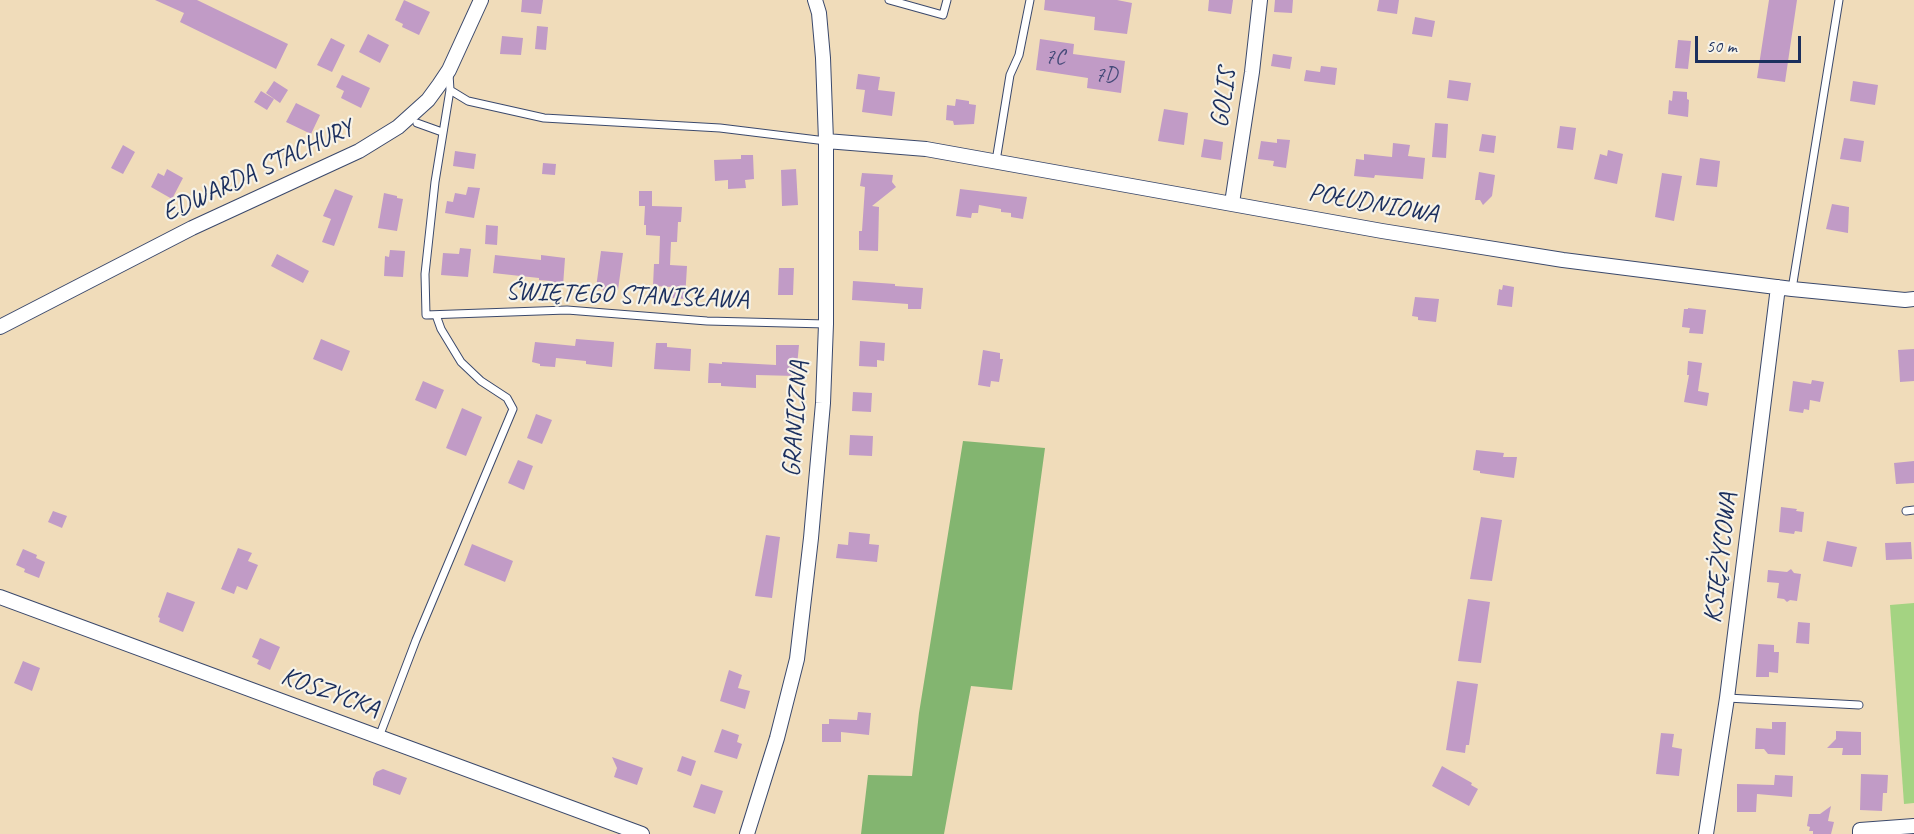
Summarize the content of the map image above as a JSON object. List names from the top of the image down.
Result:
{
  "streets": {
    "street": [
      "GOLIS",
      "EDWARDA STACHURY",
      "POŁUDNIOWA",
      "GRANICZNA",
      "KSIĘŻYCOWA",
      "KOSZYCKA"
    ],
    "lane": ["ŚWIĘTEGO STANISŁAWA"]
  },
  "crossings": [
    ["GOLIS", "POŁUDNIOWA"],
    ["POŁUDNIOWA", "GRANICZNA"],
    ["POŁUDNIOWA", "KSIĘŻYCOWA"],
    ["ŚWIĘTEGO STANISŁAWA", "GRANICZNA"]
  ],
  "house_numbers": ["7C", "7D"],
  "scale_bar": "50 m"
}
